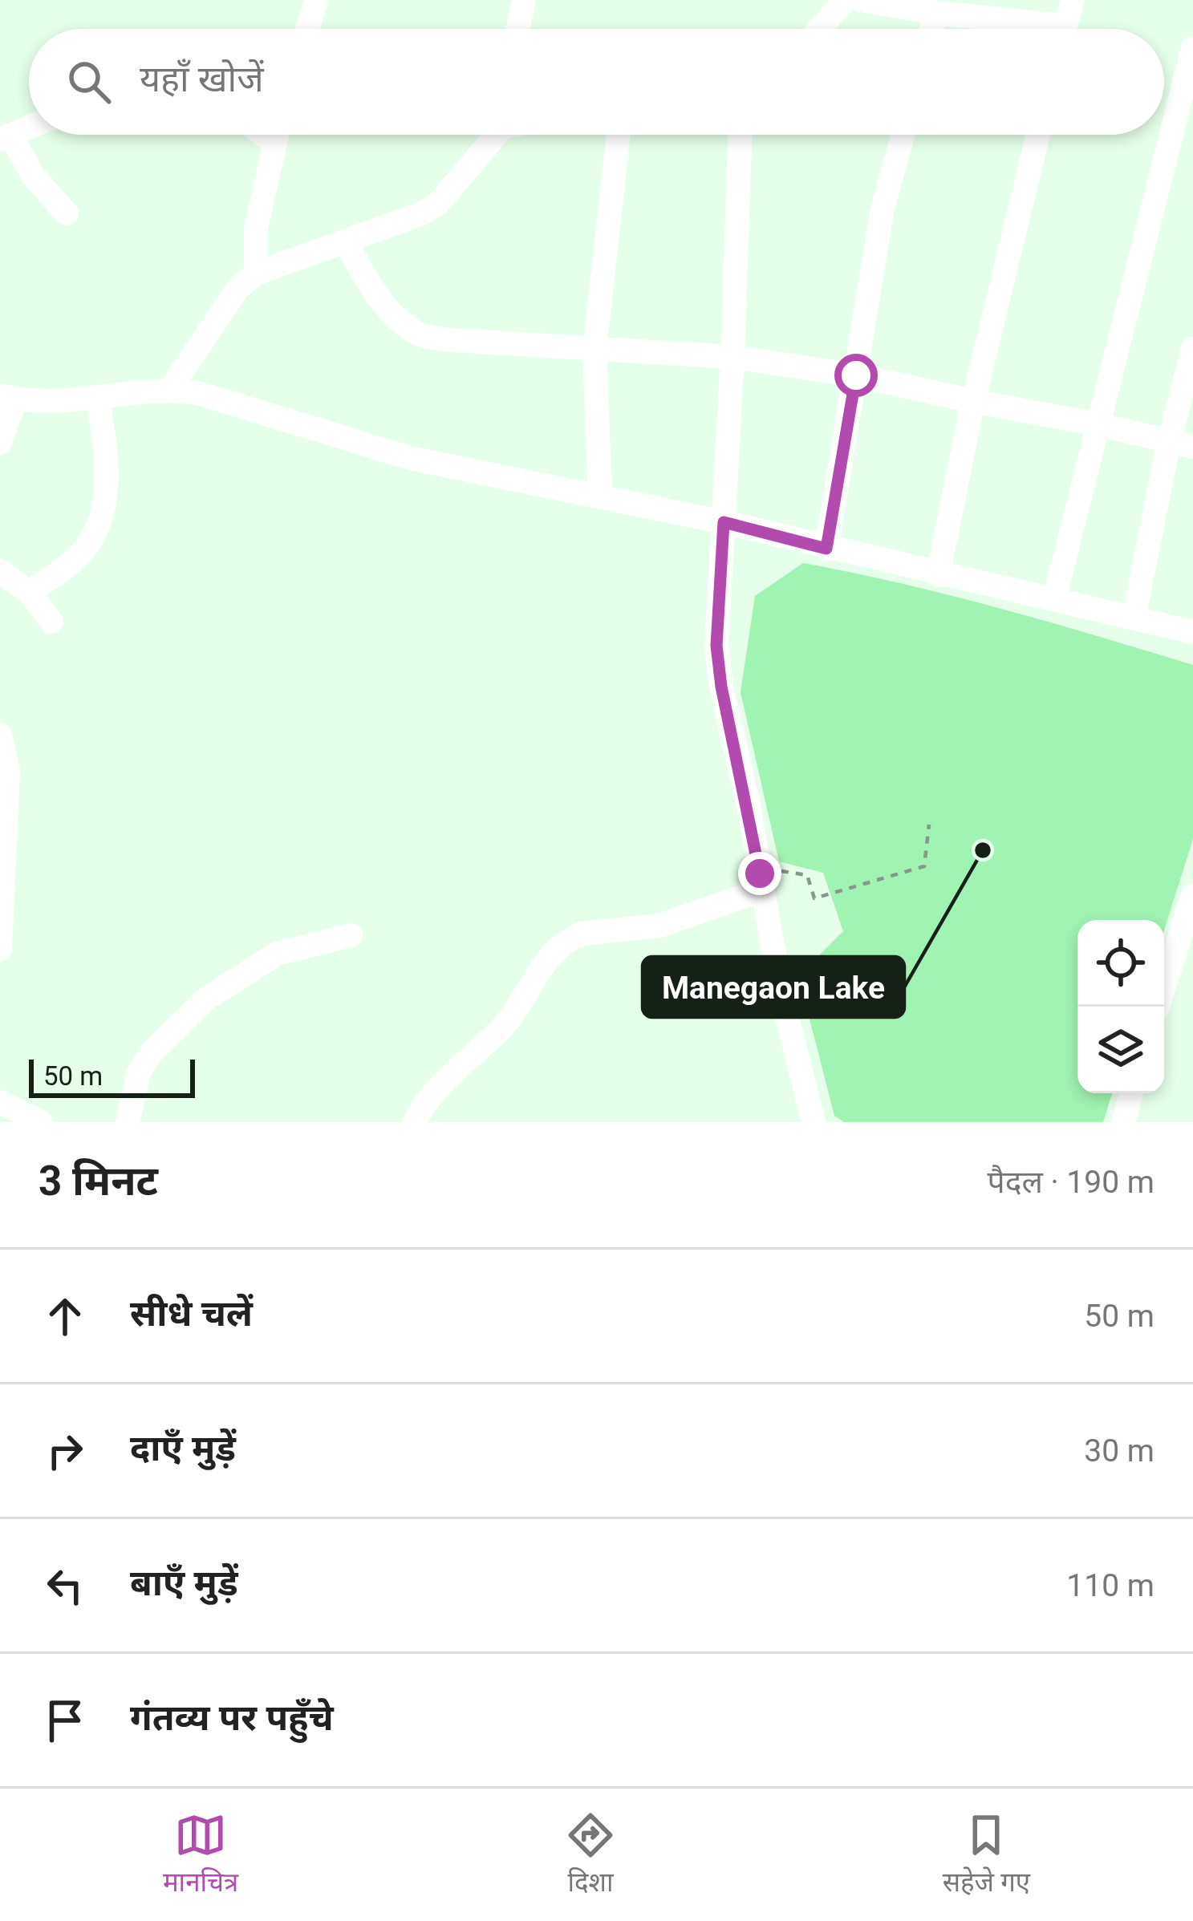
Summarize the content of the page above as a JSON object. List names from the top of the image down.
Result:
{
  "places": ["Manegaon Lake"],
  "scale_bar": "50 m",
  "page": {
    "search": "यहाँ खोजें",
    "scale": "50 m",
    "heading": ["3 मिनट", "पैदल · 190 m"],
    "list": [
      ["सीधे चलें", "50 m"],
      ["दाएँ मुड़ें", "30 m"],
      ["बाएँ मुड़ें", "110 m"],
      "गंतव्य पर पहुँचे"
    ],
    "nav": ["मानचित्र", "दिशा", "सहेजे गए"]
  }
}
